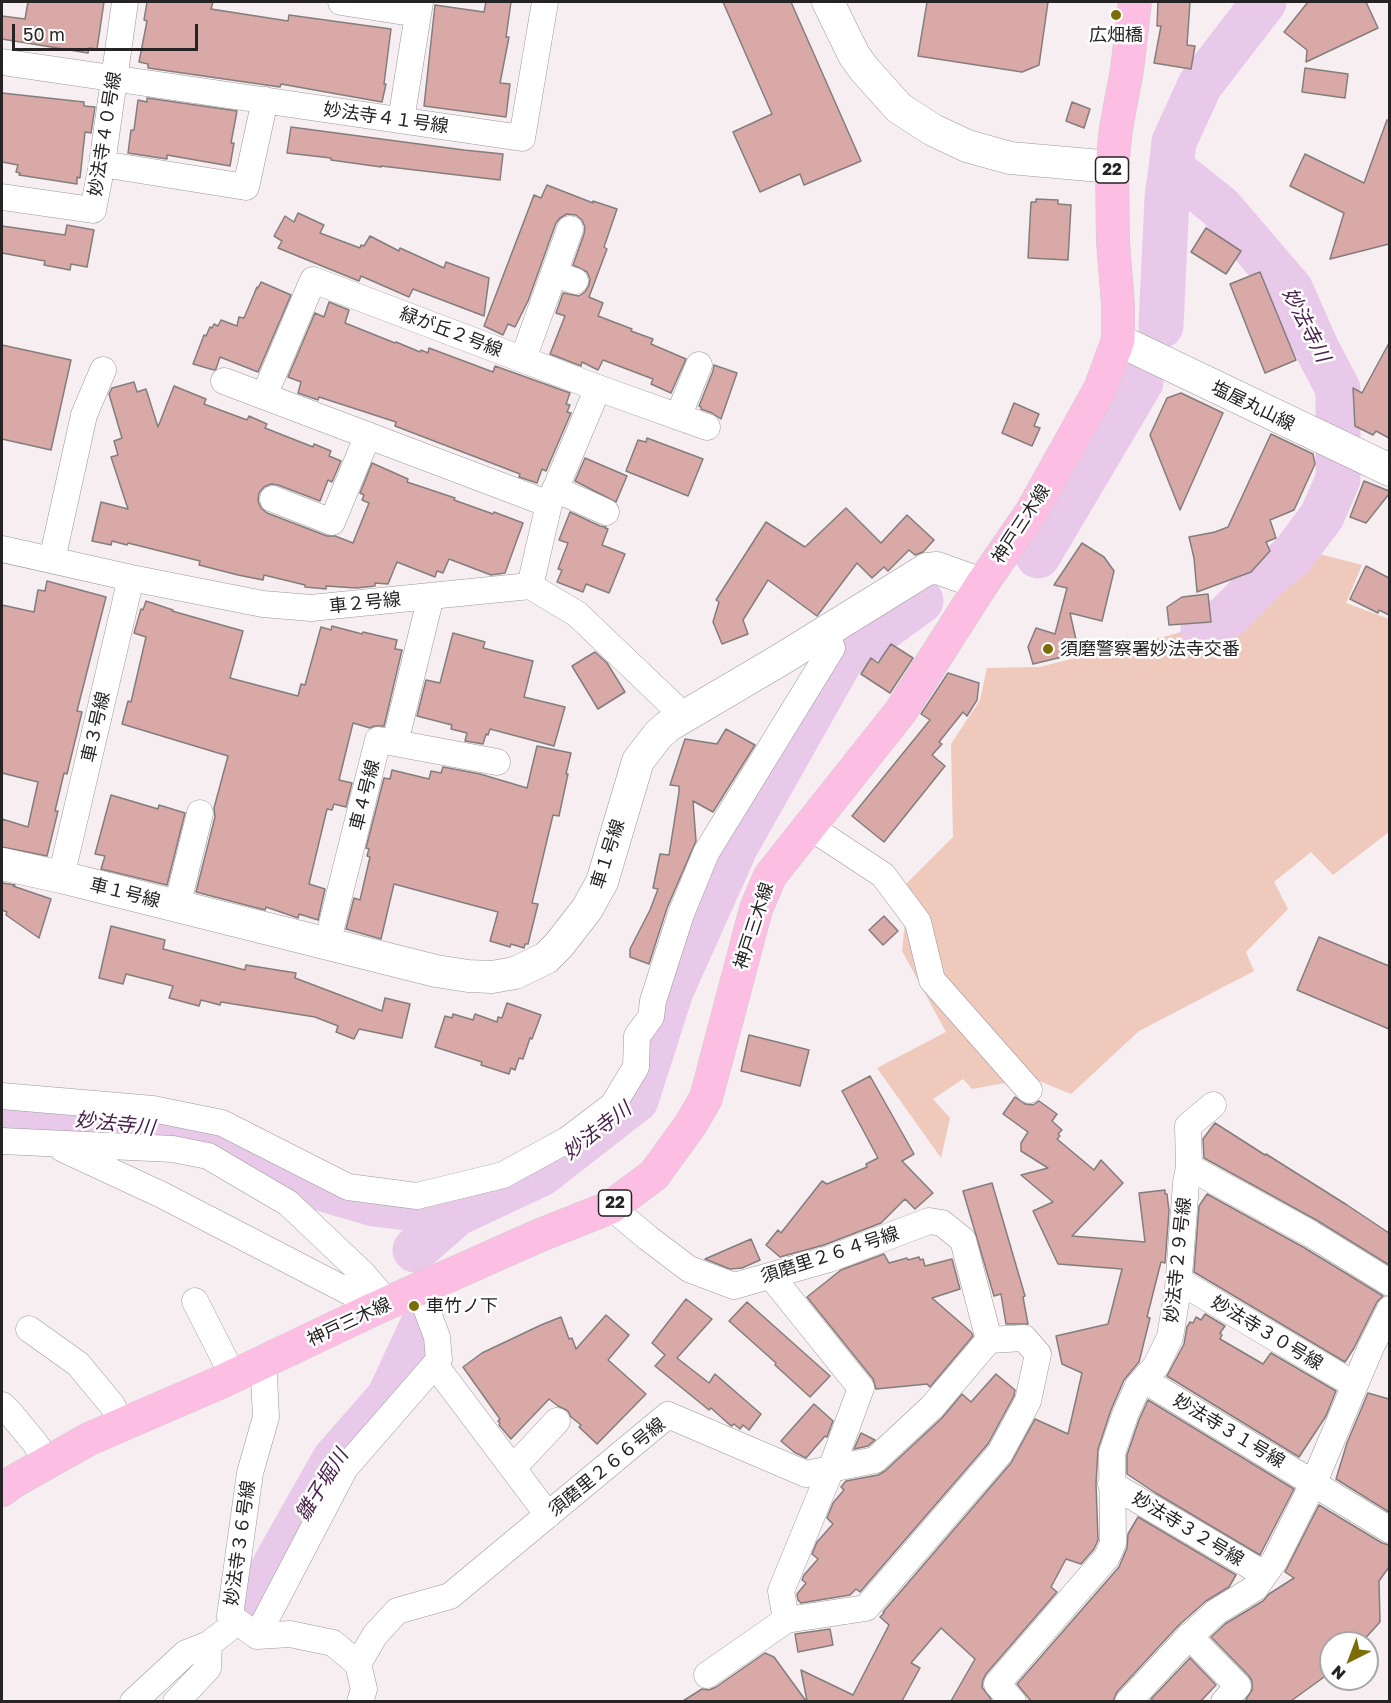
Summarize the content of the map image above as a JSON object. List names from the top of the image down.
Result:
{
  "streets": {
    "main road": ["22", "神戸三木線"],
    "street": [
      "妙法寺４１号線",
      "妙法寺４０号線",
      "緑が丘２号線",
      "塩屋丸山線",
      "車２号線",
      "車３号線",
      "車４号線",
      "車１号線",
      "須磨里２６４号線",
      "妙法寺２９号線",
      "妙法寺３０号線",
      "妙法寺３１号線",
      "須磨里２６６号線",
      "妙法寺３２号線",
      "妙法寺３６号線"
    ]
  },
  "crossings": [
    ["妙法寺４１号線", "妙法寺４０号線"],
    ["塩屋丸山線", "神戸三木線"],
    ["神戸三木線", "車１号線"],
    ["神戸三木線", "須磨里２６４号線"],
    ["神戸三木線", "妙法寺３６号線"],
    ["車２号線", "車３号線"],
    ["車２号線", "車４号線"],
    ["車３号線", "車１号線"],
    ["車４号線", "車１号線"],
    ["須磨里２６４号線", "須磨里２６６号線"],
    ["妙法寺２９号線", "妙法寺３０号線"],
    ["妙法寺２９号線", "妙法寺３１号線"],
    ["妙法寺２９号線", "妙法寺３２号線"]
  ],
  "water": ["妙法寺川", "雛子堀川"],
  "places": ["広畑橋", "須磨警察署妙法寺交番", "車竹ノ下"],
  "scale_bar": "50 m",
  "north": "bottom left"
}
